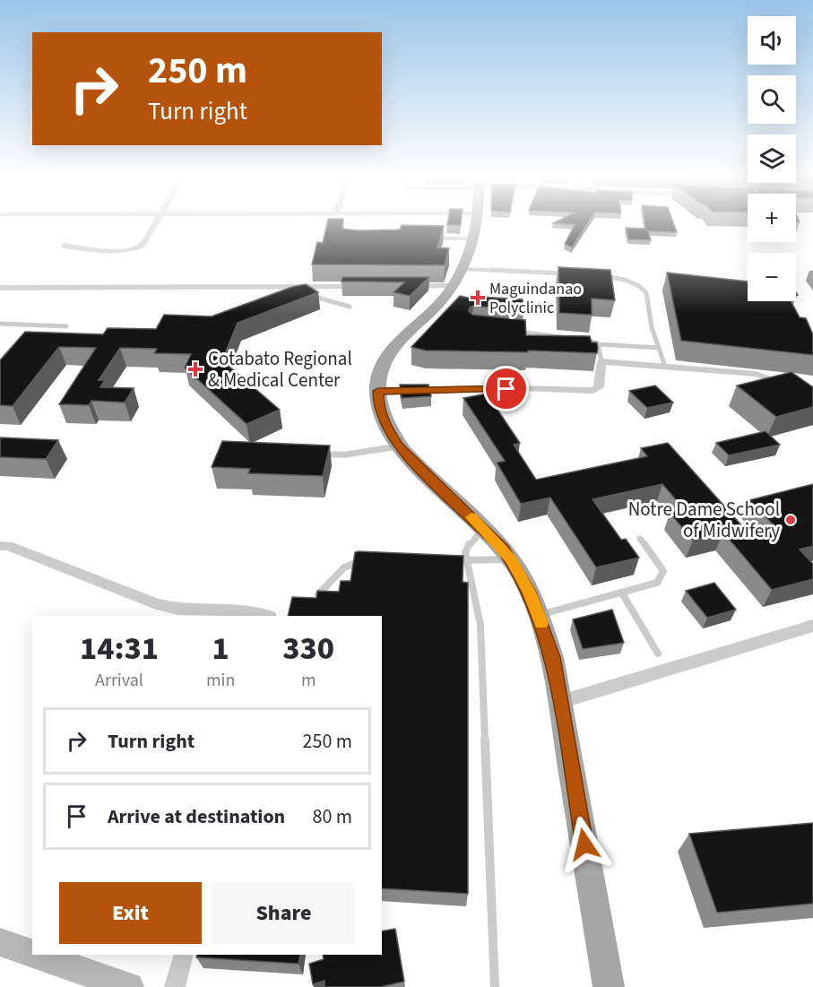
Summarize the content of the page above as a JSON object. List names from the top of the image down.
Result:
{
  "places": {
    "health": ["Maguindanao Polyclinic", "Cotabato Regional & Medical Center"],
    "other": ["Notre Dame School of Midwifery"]
  },
  "page": {
    "map_buttons": ["+", "−"],
    "turn": ["250 m", "Turn right"],
    "eta": [
      "14:31",
      "Arrival",
      "1",
      "min",
      "330",
      "m"
    ],
    "list": [
      {
        "name": "Turn right",
        "value": "250 m"
      },
      {
        "name": "Arrive at destination",
        "value": "80 m"
      }
    ],
    "buttons": ["Exit", "Share"]
  }
}
